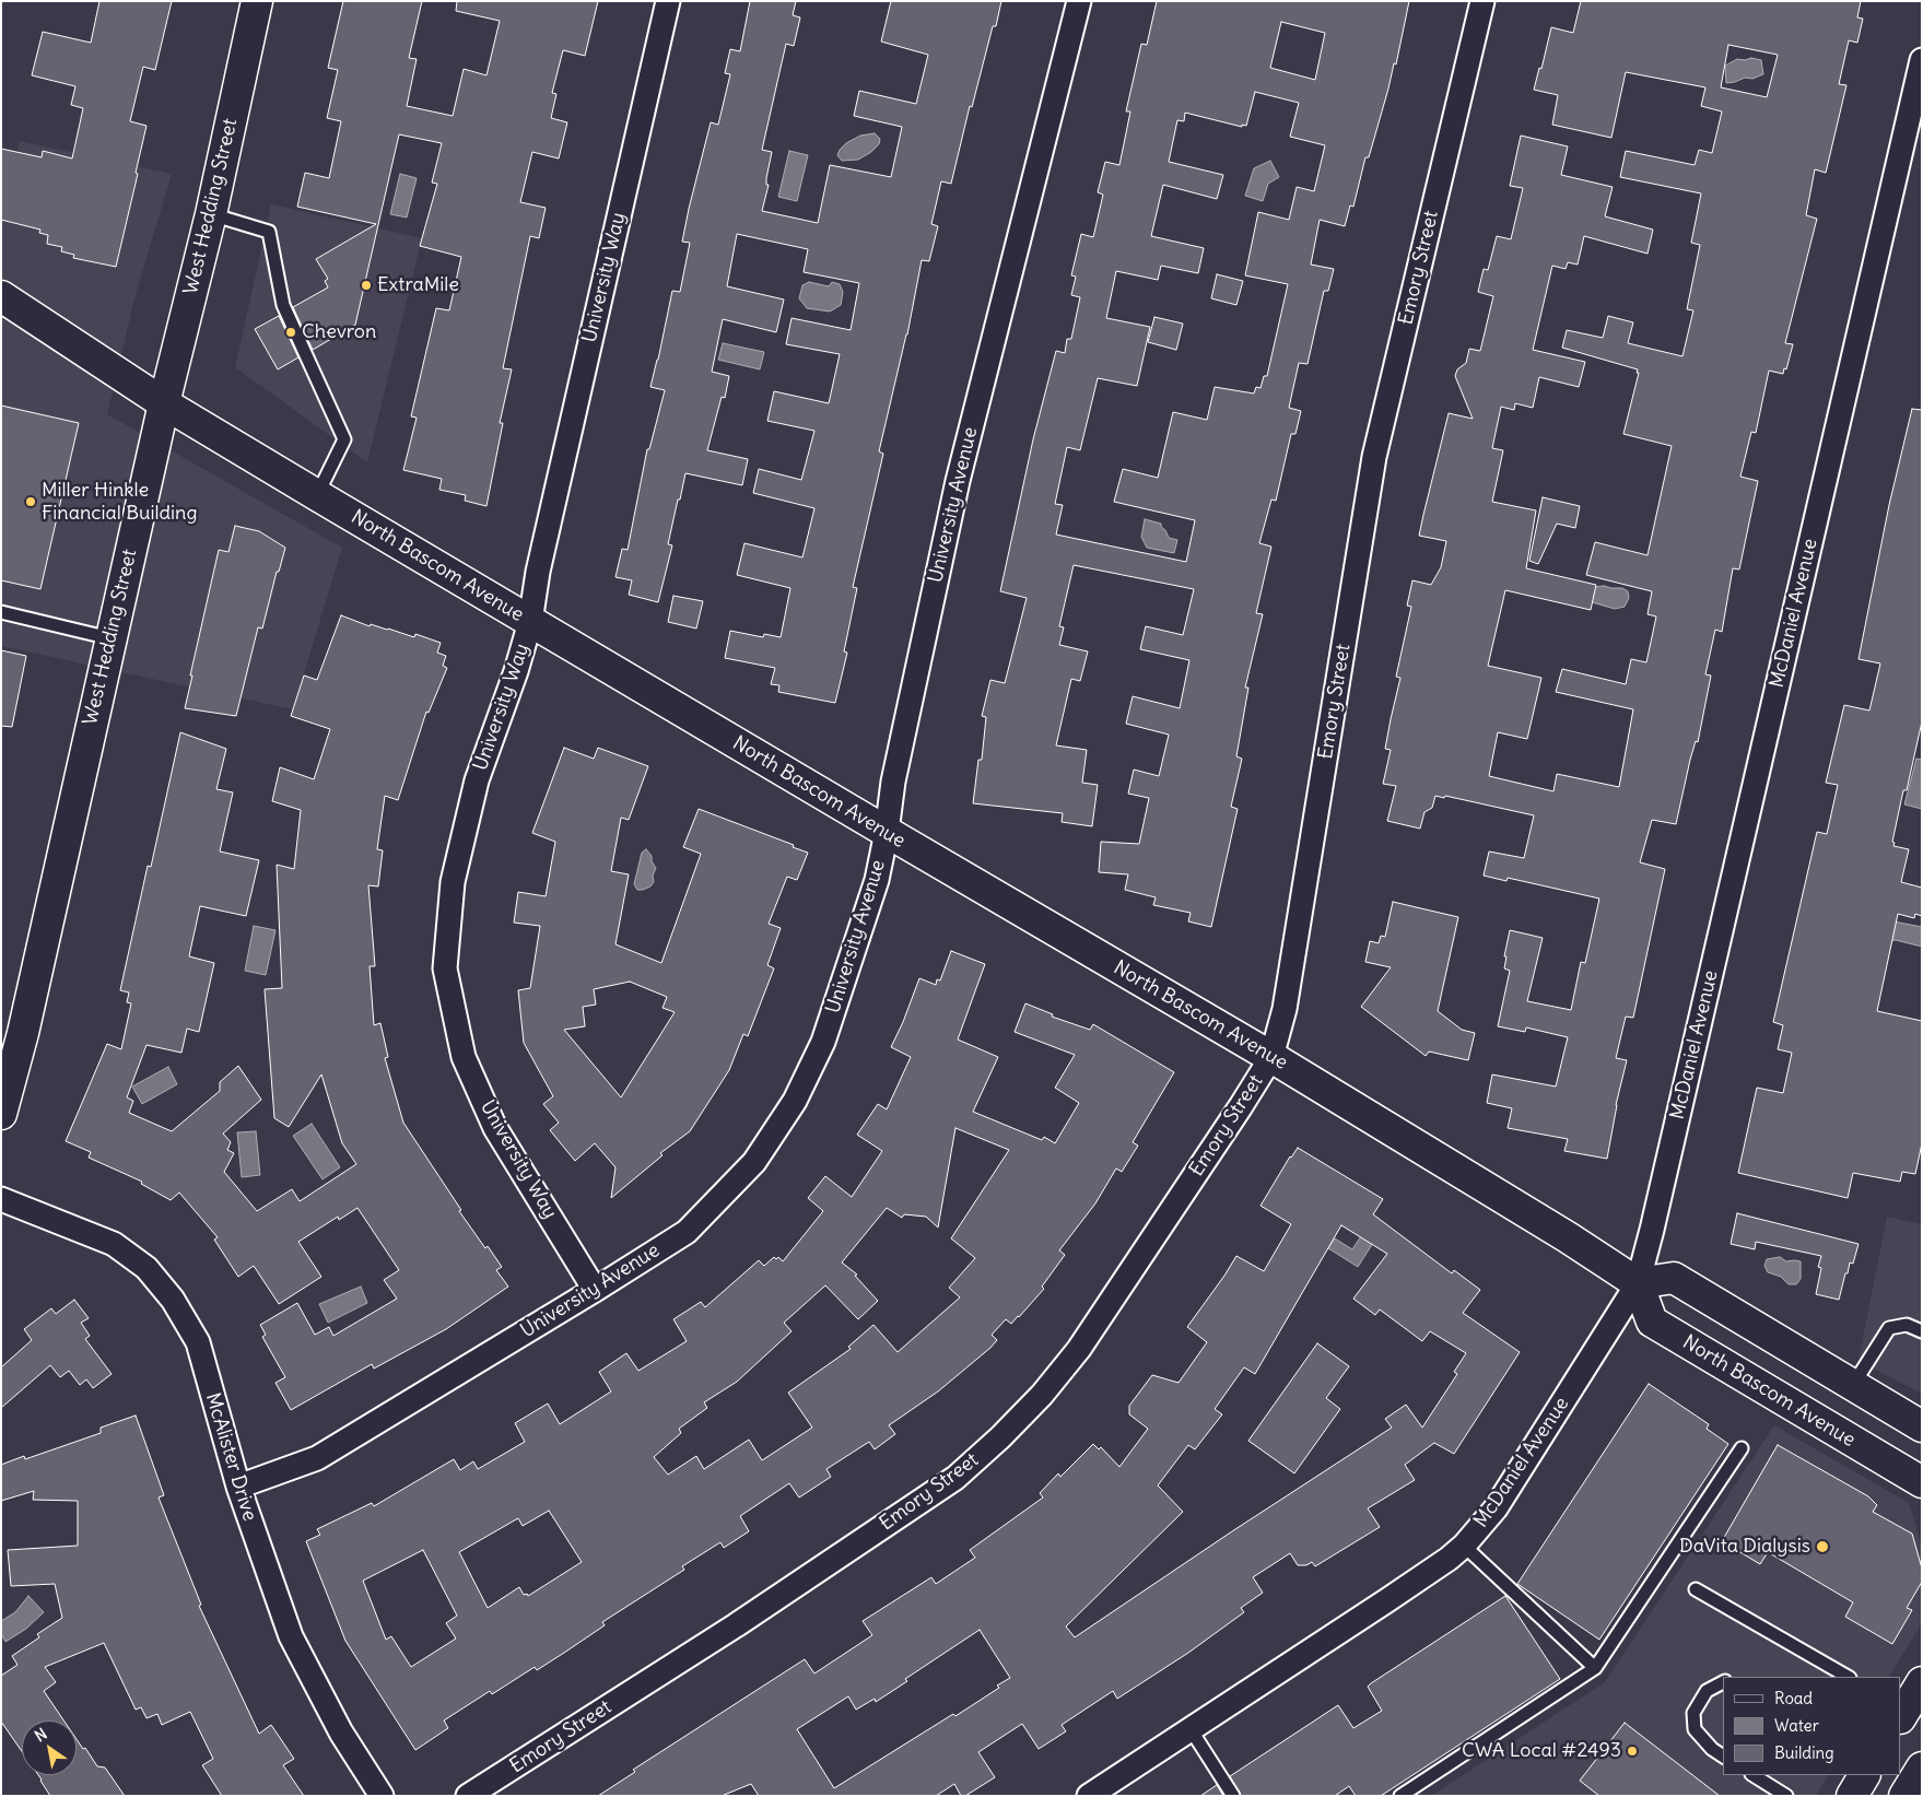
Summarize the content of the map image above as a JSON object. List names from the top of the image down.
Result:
{
  "streets": {
    "main road": ["West Hedding Street", "North Bascom Avenue"],
    "street": [
      "Emory Street",
      "University Way",
      "University Avenue",
      "McDaniel Avenue",
      "McAlister Drive"
    ]
  },
  "crossings": [
    ["West Hedding Street", "North Bascom Avenue"],
    ["Emory Street", "North Bascom Avenue"],
    ["University Way", "University Avenue"],
    ["University Way", "North Bascom Avenue"],
    ["University Avenue", "North Bascom Avenue"],
    ["University Avenue", "McAlister Drive"],
    ["North Bascom Avenue", "McDaniel Avenue"]
  ],
  "places": [
    "ExtraMile",
    "Chevron",
    "Miller Hinkle Financial Building",
    "DaVita Dialysis",
    "CWA Local #2493"
  ],
  "legend": ["Road", "Water", "Building"],
  "north": "top left"
}
